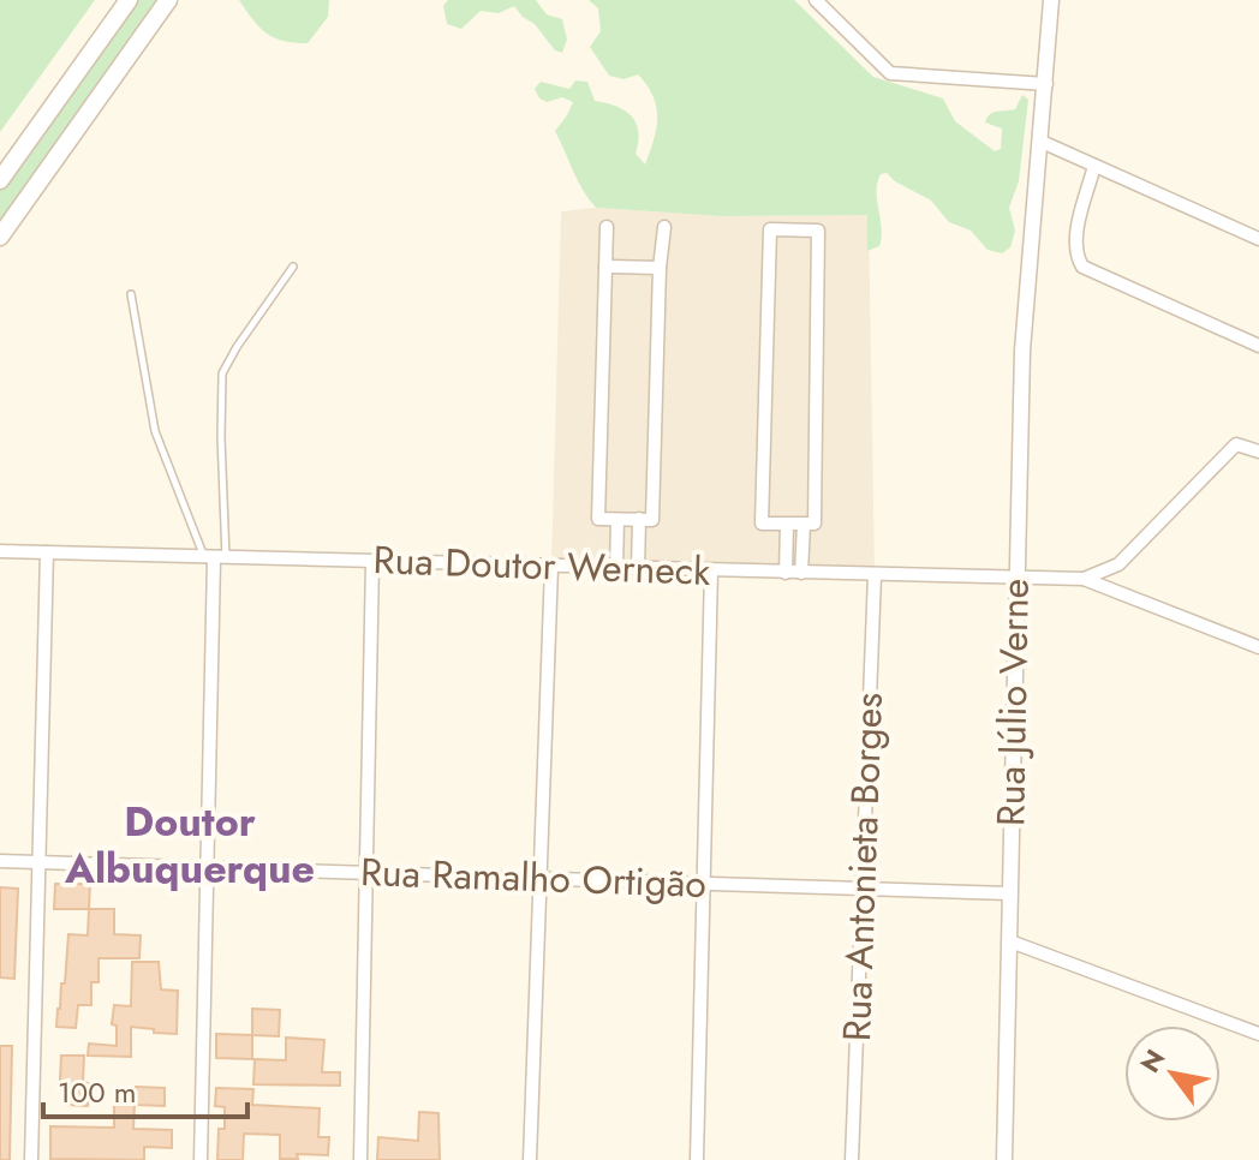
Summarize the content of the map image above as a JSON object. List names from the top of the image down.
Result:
{
  "streets": {
    "street": [
      "Rua Doutor Werneck",
      "Rua Júlio Verne",
      "Rua Antonieta Borges",
      "Rua Ramalho Ortigão"
    ]
  },
  "crossings": [
    ["Rua Doutor Werneck", "Rua Júlio Verne"],
    ["Rua Doutor Werneck", "Rua Antonieta Borges"],
    ["Rua Júlio Verne", "Rua Ramalho Ortigão"],
    ["Rua Antonieta Borges", "Rua Ramalho Ortigão"]
  ],
  "districts": ["Doutor Albuquerque"],
  "scale_bar": "100 m",
  "north": "top left"
}
